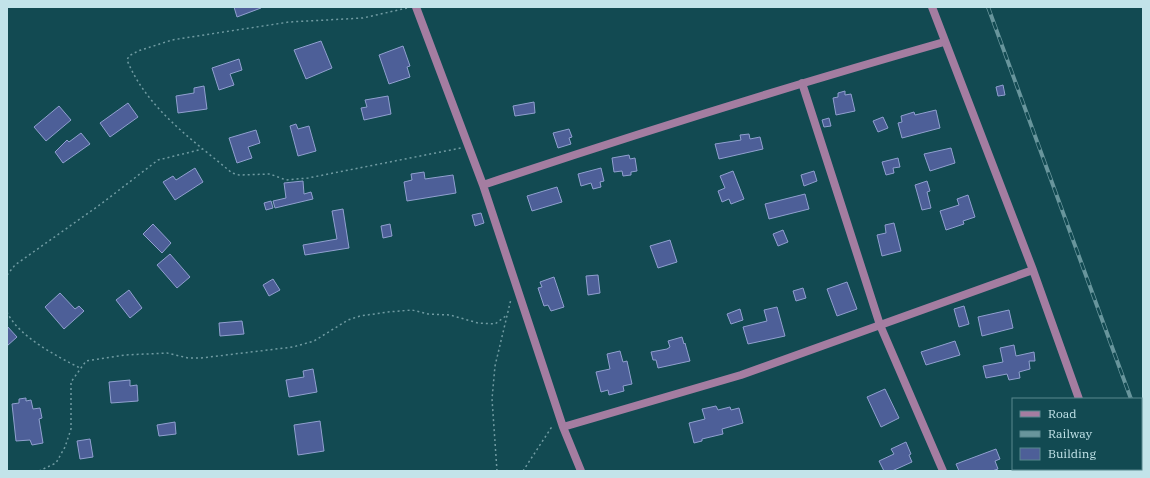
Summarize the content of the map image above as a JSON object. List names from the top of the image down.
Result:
{
  "legend": ["Road", "Railway", "Building"]
}
